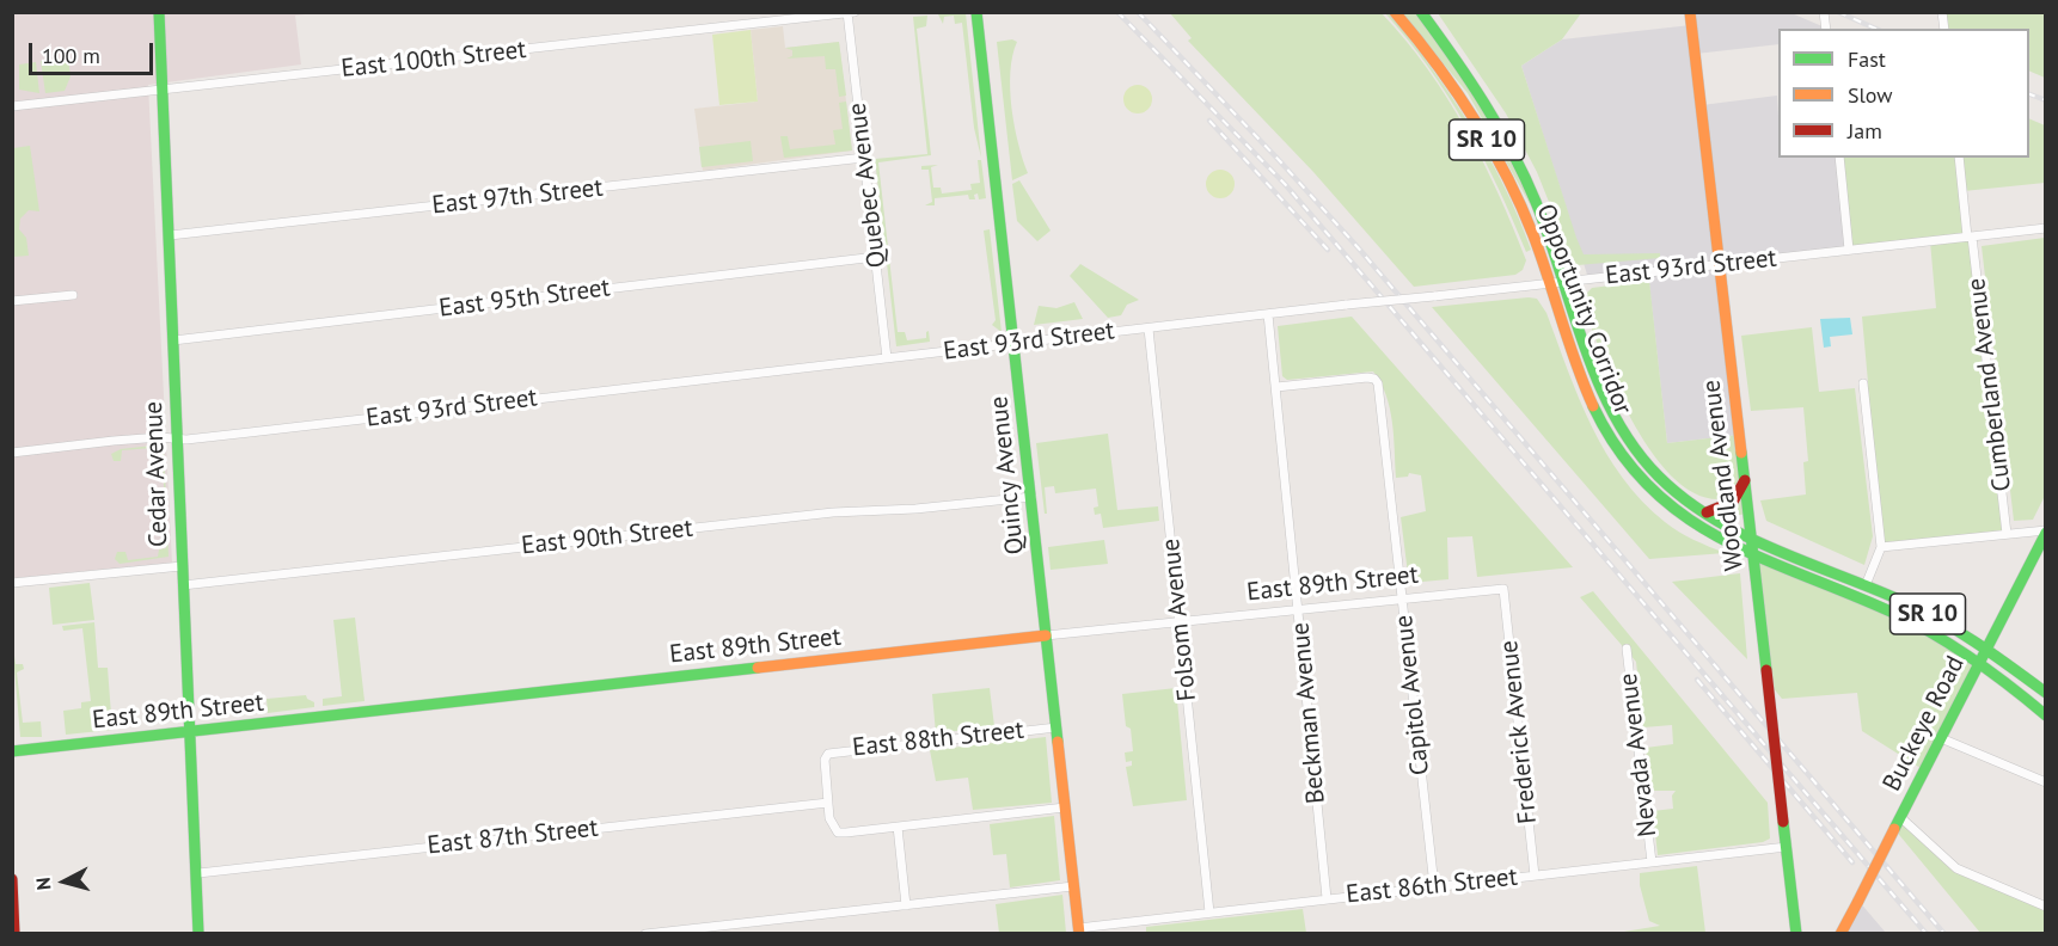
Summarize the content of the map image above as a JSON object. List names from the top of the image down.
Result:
{
  "streets": {
    "main road": [
      "SR 10",
      "Opportunity Corridor",
      "Cedar Avenue",
      "Quincy Avenue",
      "Woodland Avenue",
      "East 89th Street",
      "Buckeye Road"
    ],
    "street": [
      "East 100th Street",
      "Quebec Avenue",
      "East 97th Street",
      "East 93rd Street",
      "East 95th Street",
      "Cumberland Avenue",
      "East 90th Street",
      "Folsom Avenue",
      "Capitol Avenue",
      "Beckman Avenue",
      "Frederick Avenue",
      "East 88th Street",
      "Nevada Avenue",
      "East 87th Street",
      "East 86th Street"
    ]
  },
  "crossings": [
    ["East 100th Street", "Quebec Avenue"],
    ["East 100th Street", "Cedar Avenue"],
    ["Quebec Avenue", "East 97th Street"],
    ["Quebec Avenue", "East 93rd Street"],
    ["Quebec Avenue", "East 95th Street"],
    ["East 97th Street", "Cedar Avenue"],
    ["East 93rd Street", "Opportunity Corridor"],
    ["East 93rd Street", "Cumberland Avenue"],
    ["East 93rd Street", "Cedar Avenue"],
    ["East 93rd Street", "Quincy Avenue"],
    ["East 93rd Street", "Woodland Avenue"],
    ["East 93rd Street", "Folsom Avenue"],
    ["East 93rd Street", "Beckman Avenue"],
    ["East 95th Street", "Cedar Avenue"],
    ["Opportunity Corridor", "Woodland Avenue"],
    ["Opportunity Corridor", "Buckeye Road"],
    ["Cedar Avenue", "East 90th Street"],
    ["Cedar Avenue", "East 89th Street"],
    ["Cedar Avenue", "East 87th Street"],
    ["Quincy Avenue", "East 90th Street"],
    ["Quincy Avenue", "East 89th Street"],
    ["Quincy Avenue", "East 88th Street"],
    ["Quincy Avenue", "East 86th Street"],
    ["Woodland Avenue", "East 86th Street"],
    ["East 89th Street", "Folsom Avenue"],
    ["East 89th Street", "Capitol Avenue"],
    ["East 89th Street", "Beckman Avenue"],
    ["East 89th Street", "Frederick Avenue"],
    ["Folsom Avenue", "East 86th Street"],
    ["Capitol Avenue", "Beckman Avenue"],
    ["Capitol Avenue", "East 86th Street"],
    ["Beckman Avenue", "East 86th Street"],
    ["Frederick Avenue", "East 86th Street"],
    ["East 88th Street", "East 87th Street"],
    ["Nevada Avenue", "East 86th Street"]
  ],
  "legend": ["Fast", "Slow", "Jam"],
  "scale_bar": "100 m",
  "north": "left"
}
